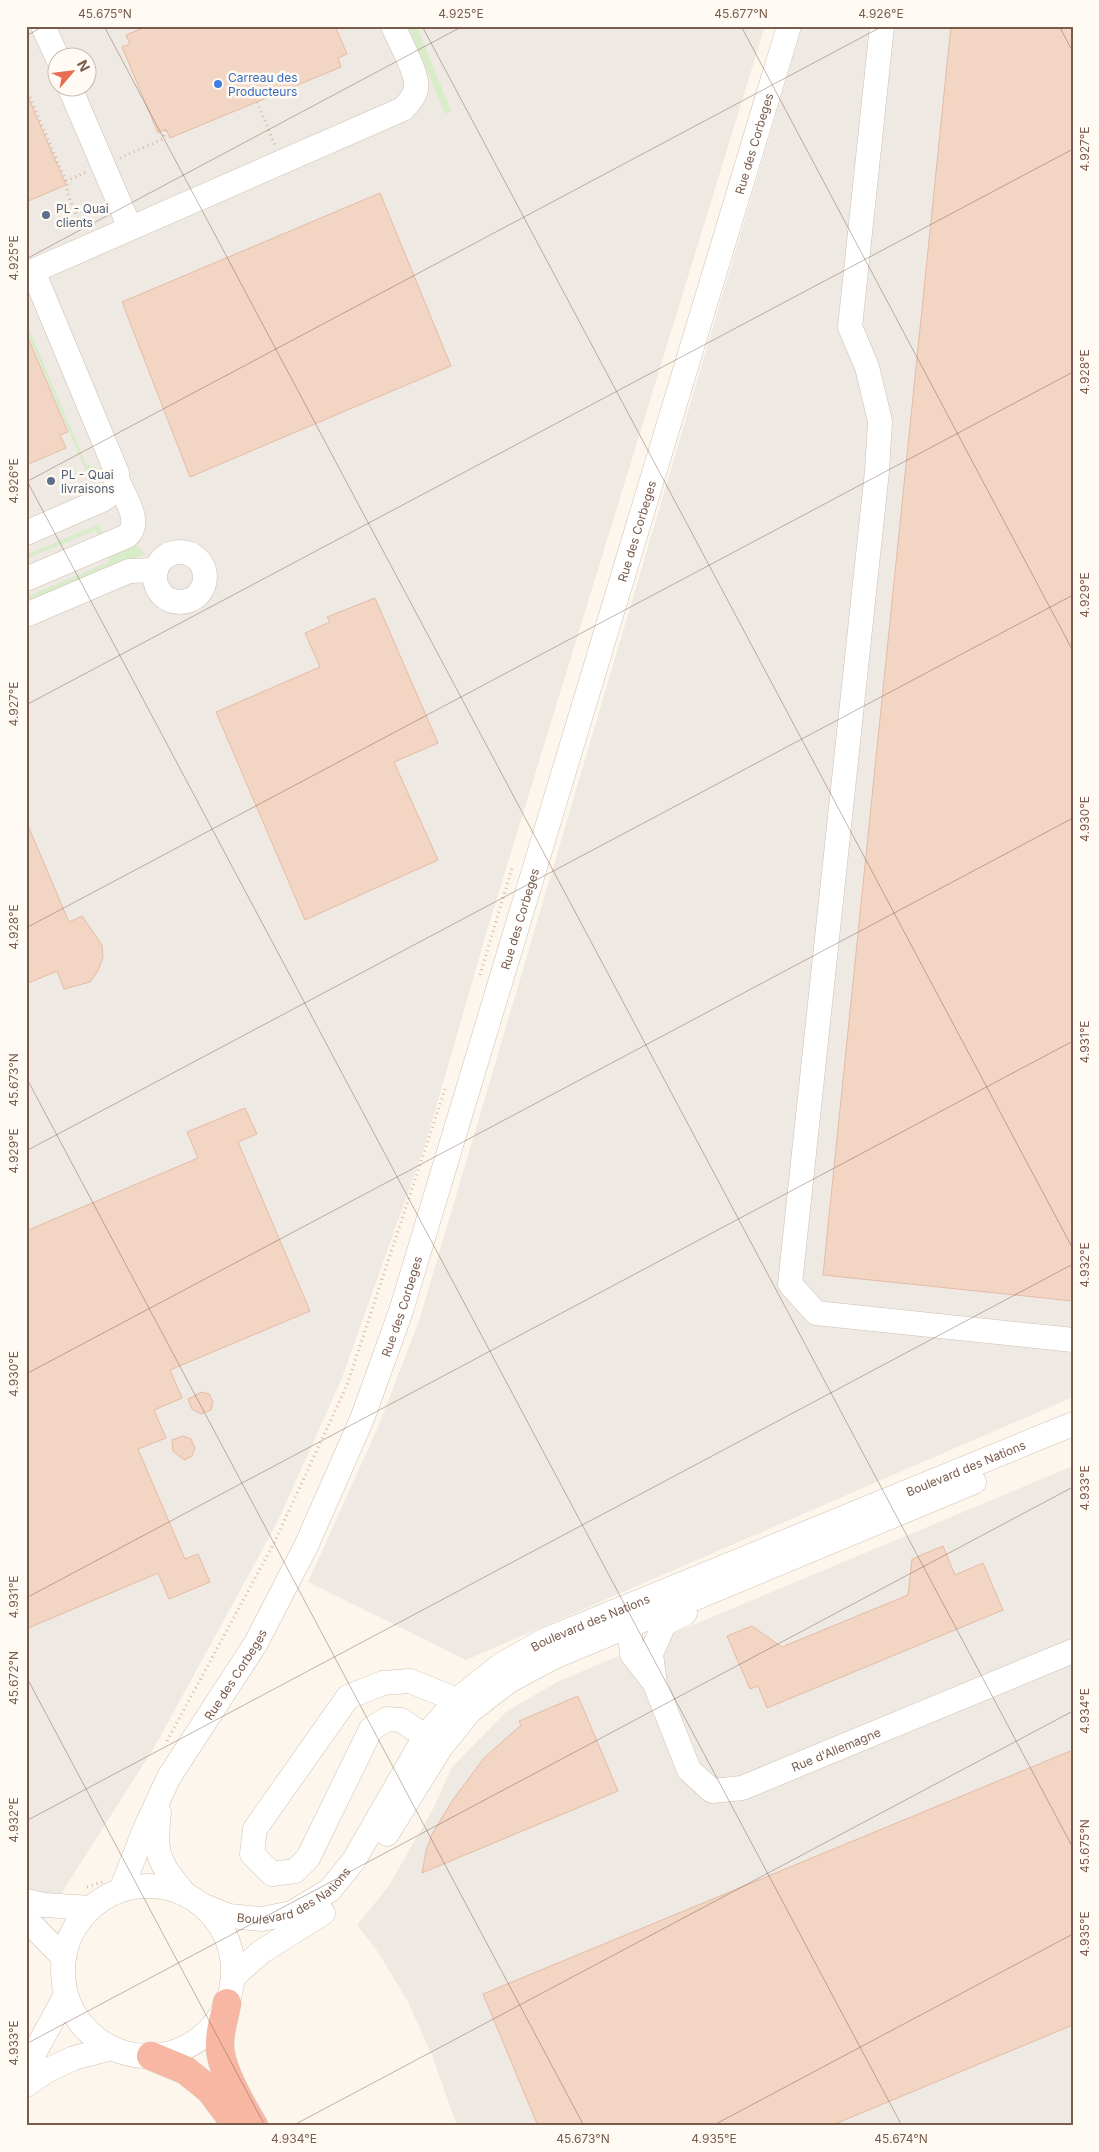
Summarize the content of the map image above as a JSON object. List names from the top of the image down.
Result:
{
  "streets": {
    "street": ["Rue des Corbeges", "Boulevard des Nations", "Rue d'Allemagne"]
  },
  "crossings": [
    ["Rue des Corbeges", "Boulevard des Nations"],
    ["Boulevard des Nations", "Rue d'Allemagne"]
  ],
  "places": ["Carreau des Producteurs", "PL - Quai clients", "PL - Quai livraisons"],
  "north": "top right",
  "coordinates": [
    "45.675°N",
    "4.925°E",
    "45.677°N",
    "4.926°E",
    "4.927°E",
    "4.928°E",
    "4.929°E",
    "4.930°E",
    "4.931°E",
    "45.673°N",
    "4.932°E",
    "4.933°E",
    "45.672°N",
    "4.934°E",
    "4.935°E",
    "45.674°N"
  ]
}
